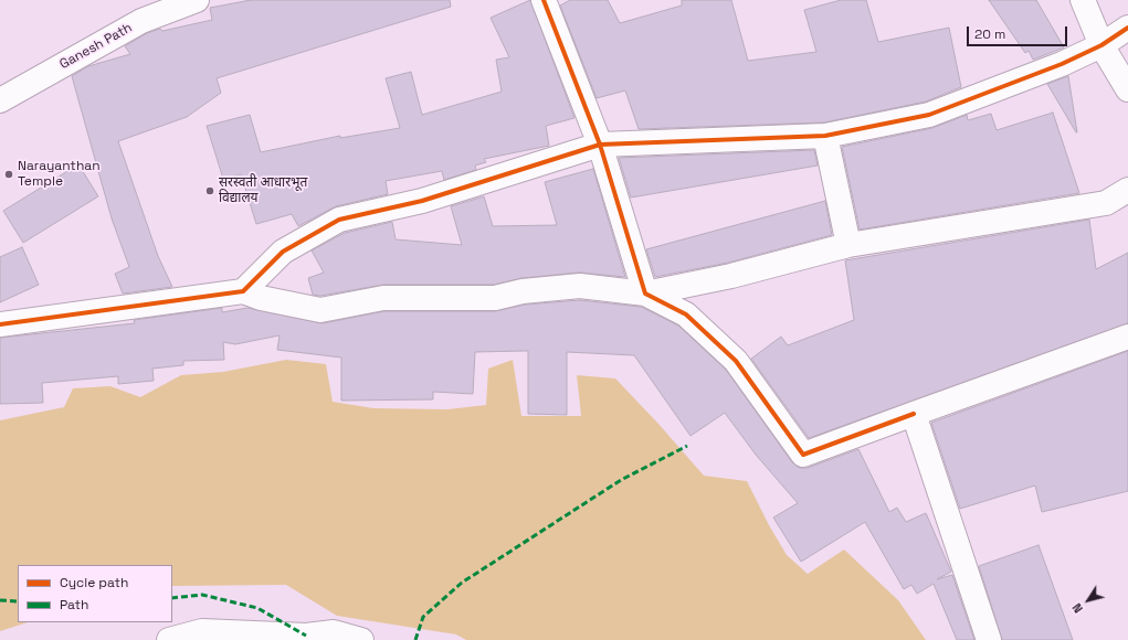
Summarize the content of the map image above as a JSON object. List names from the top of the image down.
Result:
{
  "streets": {
    "street": ["Ganesh Path"]
  },
  "places": ["Narayanthan Temple", "सरस्वती आधारभूत विद्यालय"],
  "legend": ["Cycle path", "Path"],
  "scale_bar": "20 m",
  "north": "bottom left"
}
